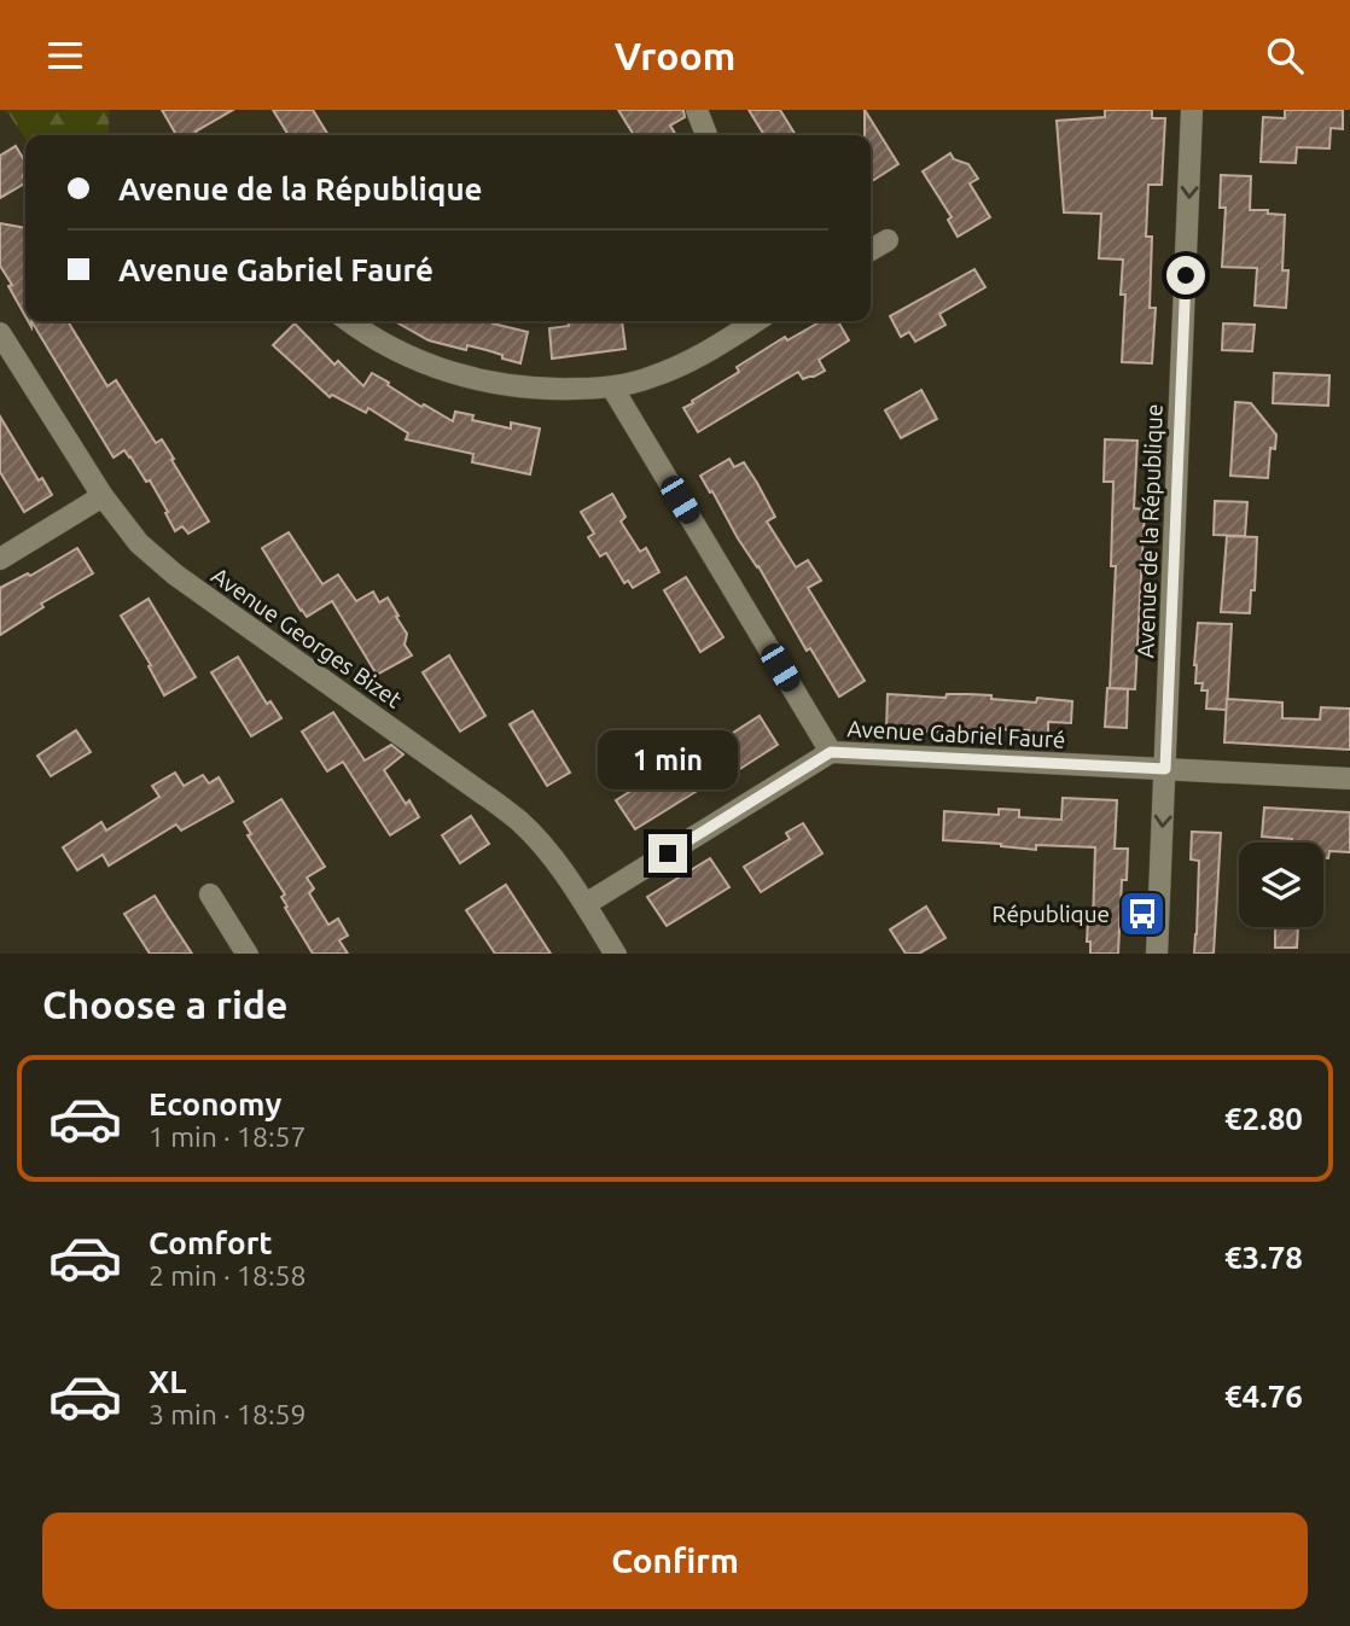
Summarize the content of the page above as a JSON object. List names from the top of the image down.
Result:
{
  "streets": {
    "street": ["Avenue de la République", "Avenue Georges Bizet", "Avenue Gabriel Fauré"]
  },
  "crossings": [
    ["Avenue de la République", "Avenue Gabriel Fauré"],
    ["Avenue Georges Bizet", "Avenue Gabriel Fauré"]
  ],
  "one_way": ["Avenue de la République"],
  "places": {
    "bus stop": ["République"]
  },
  "page": {
    "header": "Vroom",
    "banner": ["Avenue de la République", "Avenue Gabriel Fauré"],
    "bubble": "1 min",
    "heading": "Choose a ride",
    "list": [
      {
        "name": "Economy",
        "note": "1 min · 18:57",
        "value": "€2.80"
      },
      {
        "name": "Comfort",
        "note": "2 min · 18:58",
        "value": "€3.78"
      },
      {
        "name": "XL",
        "note": "3 min · 18:59",
        "value": "€4.76"
      }
    ],
    "buttons": "Confirm"
  }
}
